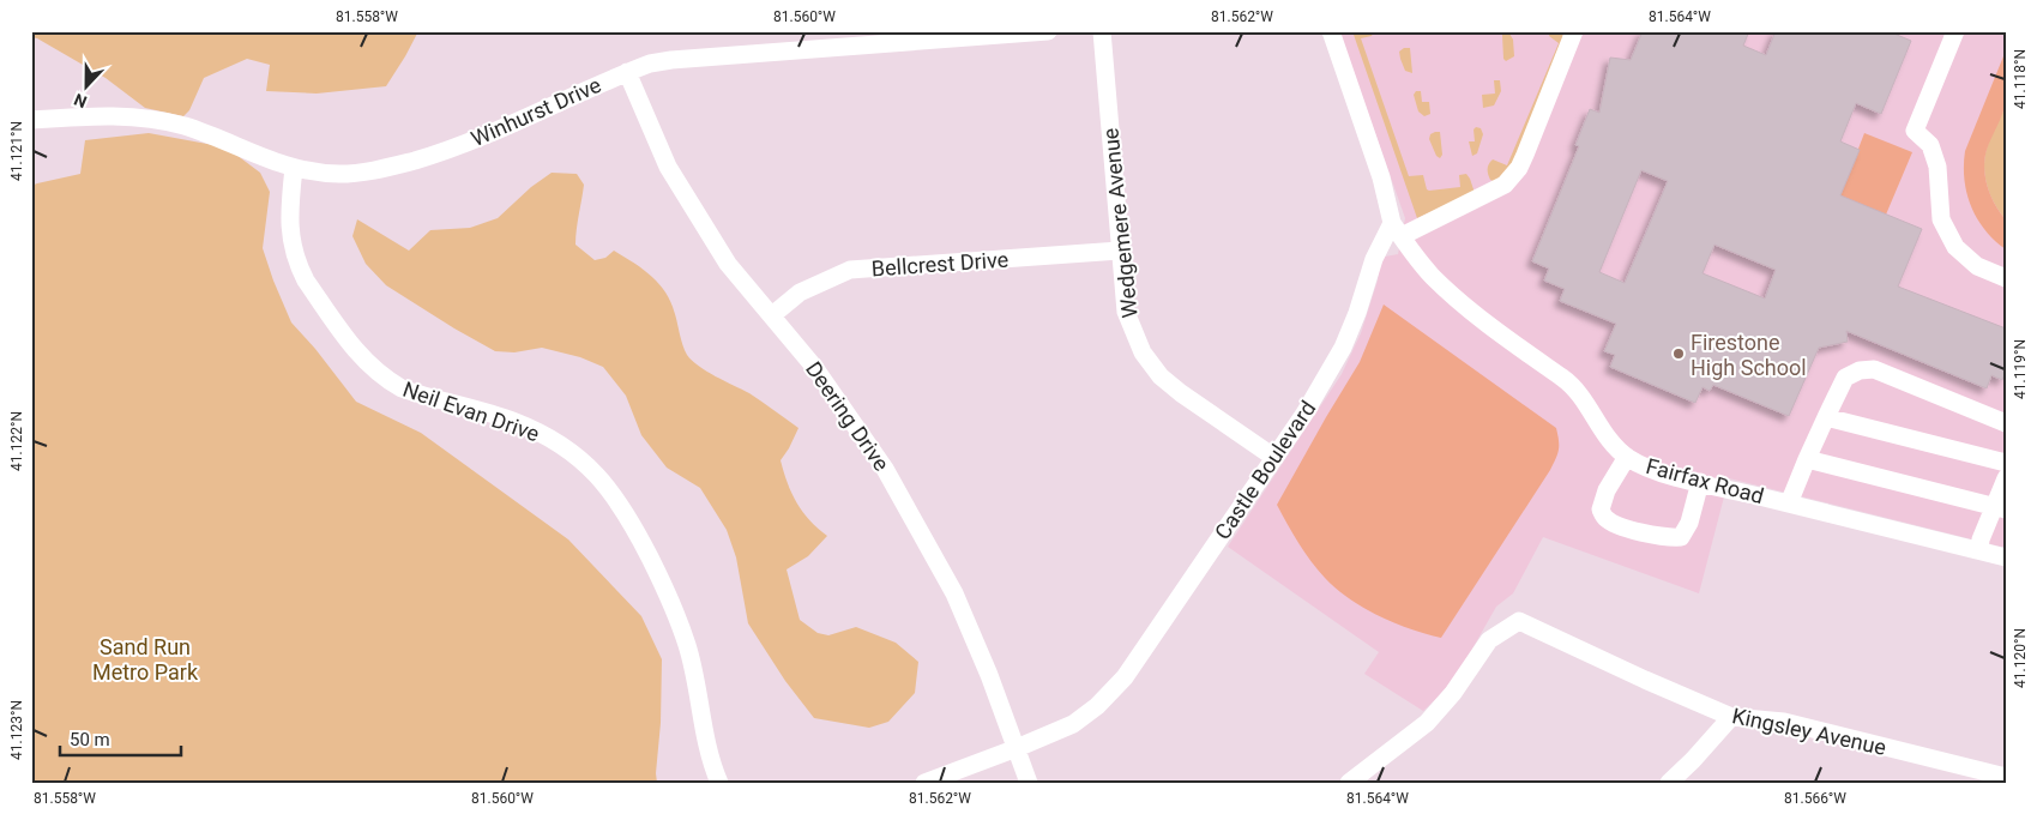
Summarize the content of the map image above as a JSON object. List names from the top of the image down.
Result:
{
  "streets": {
    "street": [
      "Winhurst Drive",
      "Wedgemere Avenue",
      "Bellcrest Drive",
      "Neil Evan Drive",
      "Deering Drive",
      "Castle Boulevard",
      "Fairfax Road",
      "Kingsley Avenue"
    ]
  },
  "crossings": [
    ["Winhurst Drive", "Neil Evan Drive"],
    ["Winhurst Drive", "Deering Drive"],
    ["Wedgemere Avenue", "Bellcrest Drive"],
    ["Wedgemere Avenue", "Castle Boulevard"],
    ["Bellcrest Drive", "Deering Drive"],
    ["Deering Drive", "Castle Boulevard"],
    ["Castle Boulevard", "Fairfax Road"]
  ],
  "parks": ["Sand Run Metro Park"],
  "places": ["Firestone High School"],
  "scale_bar": "50 m",
  "north": "bottom",
  "coordinates": [
    "81.558°W",
    "81.560°W",
    "81.562°W",
    "81.564°W",
    "41.118°N",
    "41.121°N",
    "41.119°N",
    "41.122°N",
    "41.120°N",
    "41.123°N",
    "81.566°W"
  ]
}
